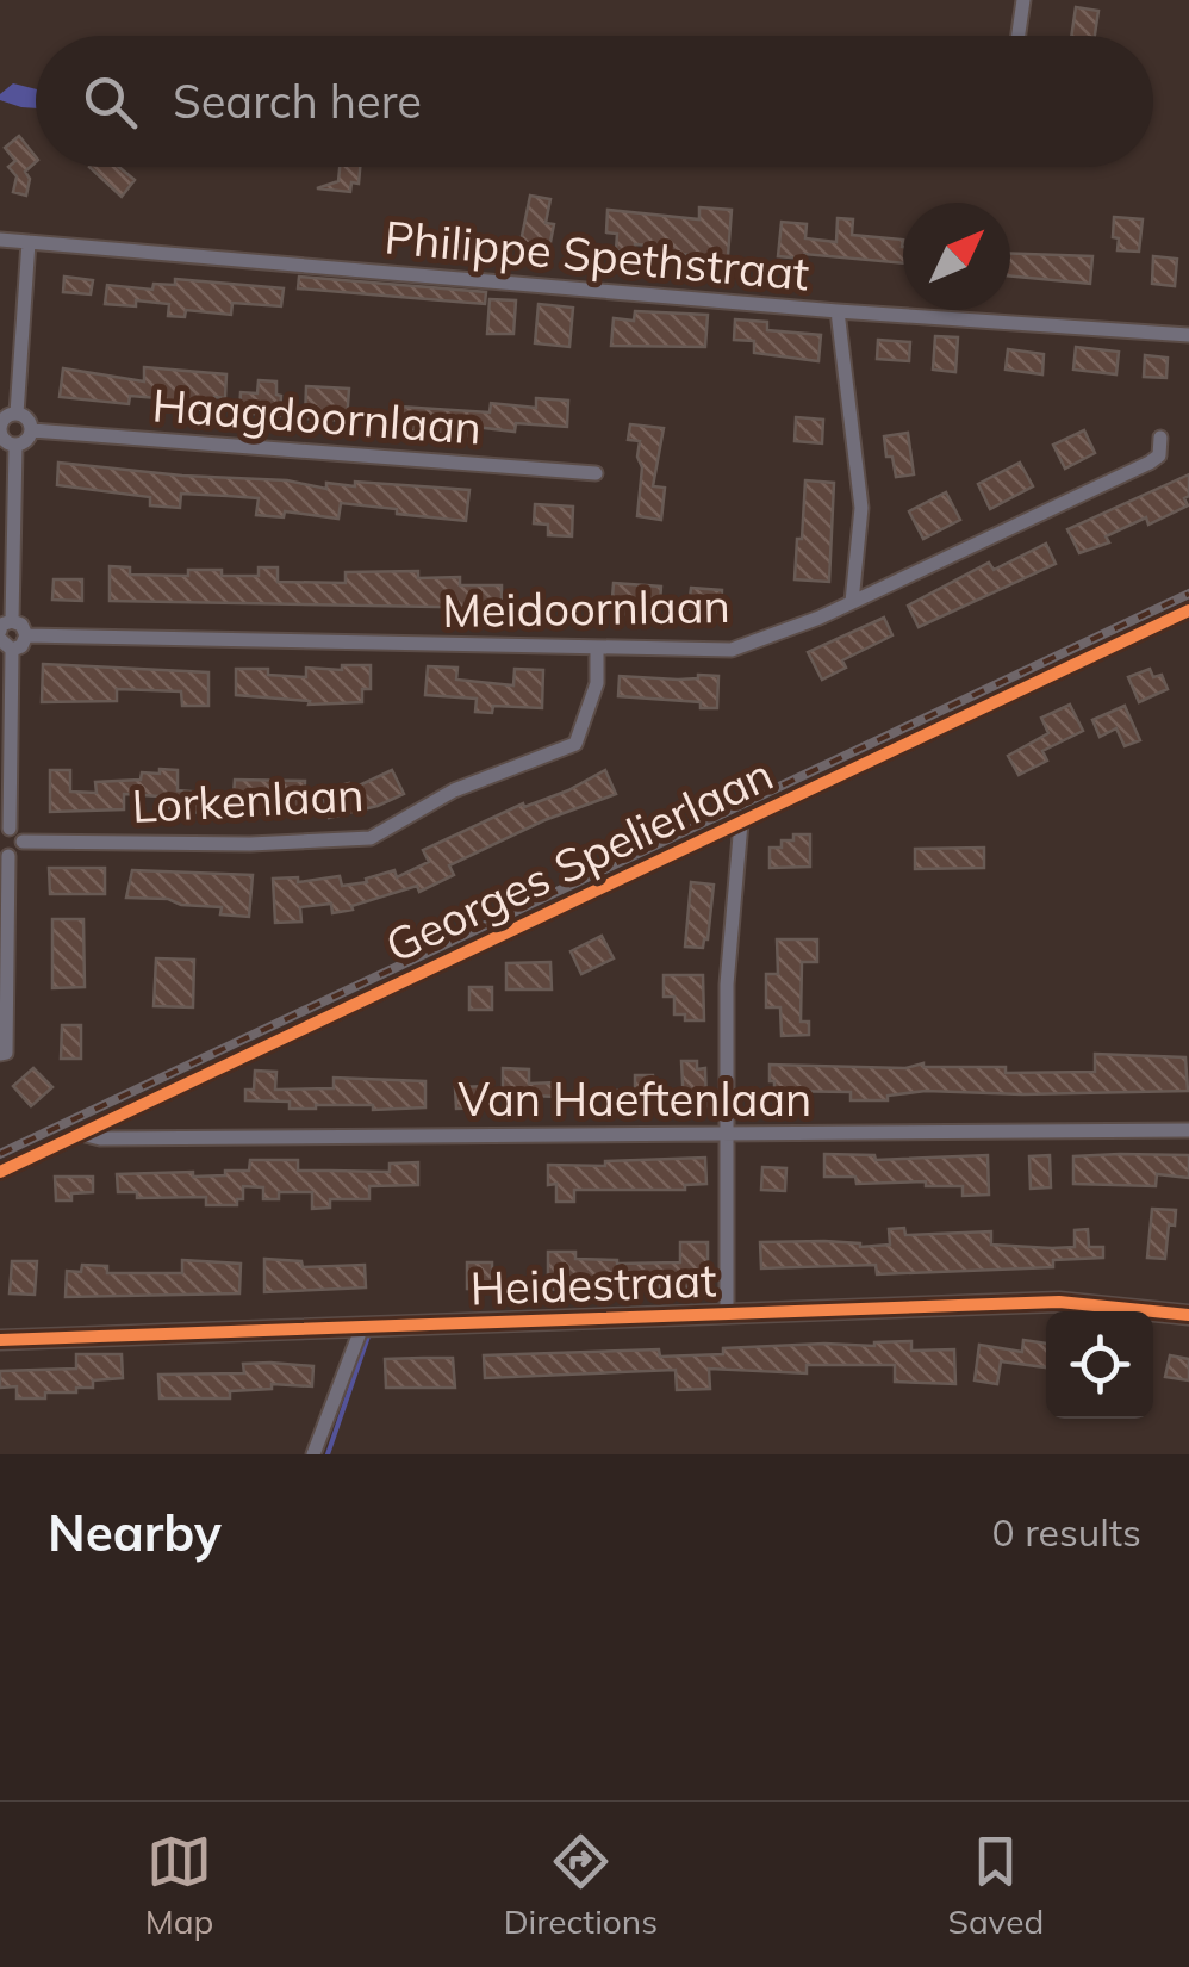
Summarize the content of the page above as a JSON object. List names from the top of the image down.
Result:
{
  "streets": {
    "street": [
      "Philippe Spethstraat",
      "Haagdoornlaan",
      "Meidoornlaan",
      "Lorkenlaan",
      "Georges Spelierlaan",
      "Van Haeftenlaan",
      "Heidestraat"
    ]
  },
  "crossings": [
    ["Meidoornlaan", "Lorkenlaan"],
    ["Georges Spelierlaan", "Van Haeftenlaan"]
  ],
  "north": "top right",
  "page": {
    "search": "Search here",
    "heading": ["Nearby", "0 results"],
    "nav": ["Map", "Directions", "Saved"]
  }
}
